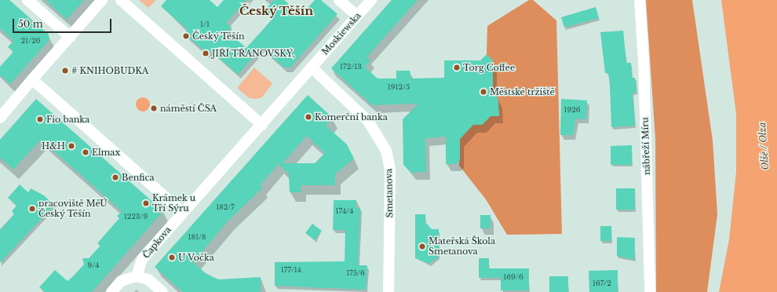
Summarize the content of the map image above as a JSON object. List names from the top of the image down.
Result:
{
  "streets": {
    "street": [
      "Moskiewska",
      "nábřeží Míru",
      "Smetanova",
      "Čapkova"
    ]
  },
  "crossings": [
    ["Moskiewska", "Smetanova"]
  ],
  "districts": ["Český Těšín"],
  "water": ["Olše / Olza"],
  "places": [
    "Český Těšín",
    "JIŘÍ TŘANOVSKÝ,",
    "Torg Coffee",
    "# KNIHOBUDKA",
    "Městské tržiště",
    "náměstí ČSA",
    "Komerční banka",
    "Fio banka",
    "H&H",
    "Elmax",
    "Benfica",
    "Krámek u Tří Sýru",
    "pracoviště MěÚ Český Těšín",
    "Mateřská Škola Smetanova",
    "U Vočka"
  ],
  "house_numbers": [
    "1/1",
    "21/26",
    "172/13",
    "1912/5",
    "1926",
    "182/7",
    "174/4",
    "1223/9",
    "181/8",
    "9/4",
    "177/14",
    "175/6",
    "169/6",
    "167/2"
  ],
  "scale_bar": "50 m"
}
